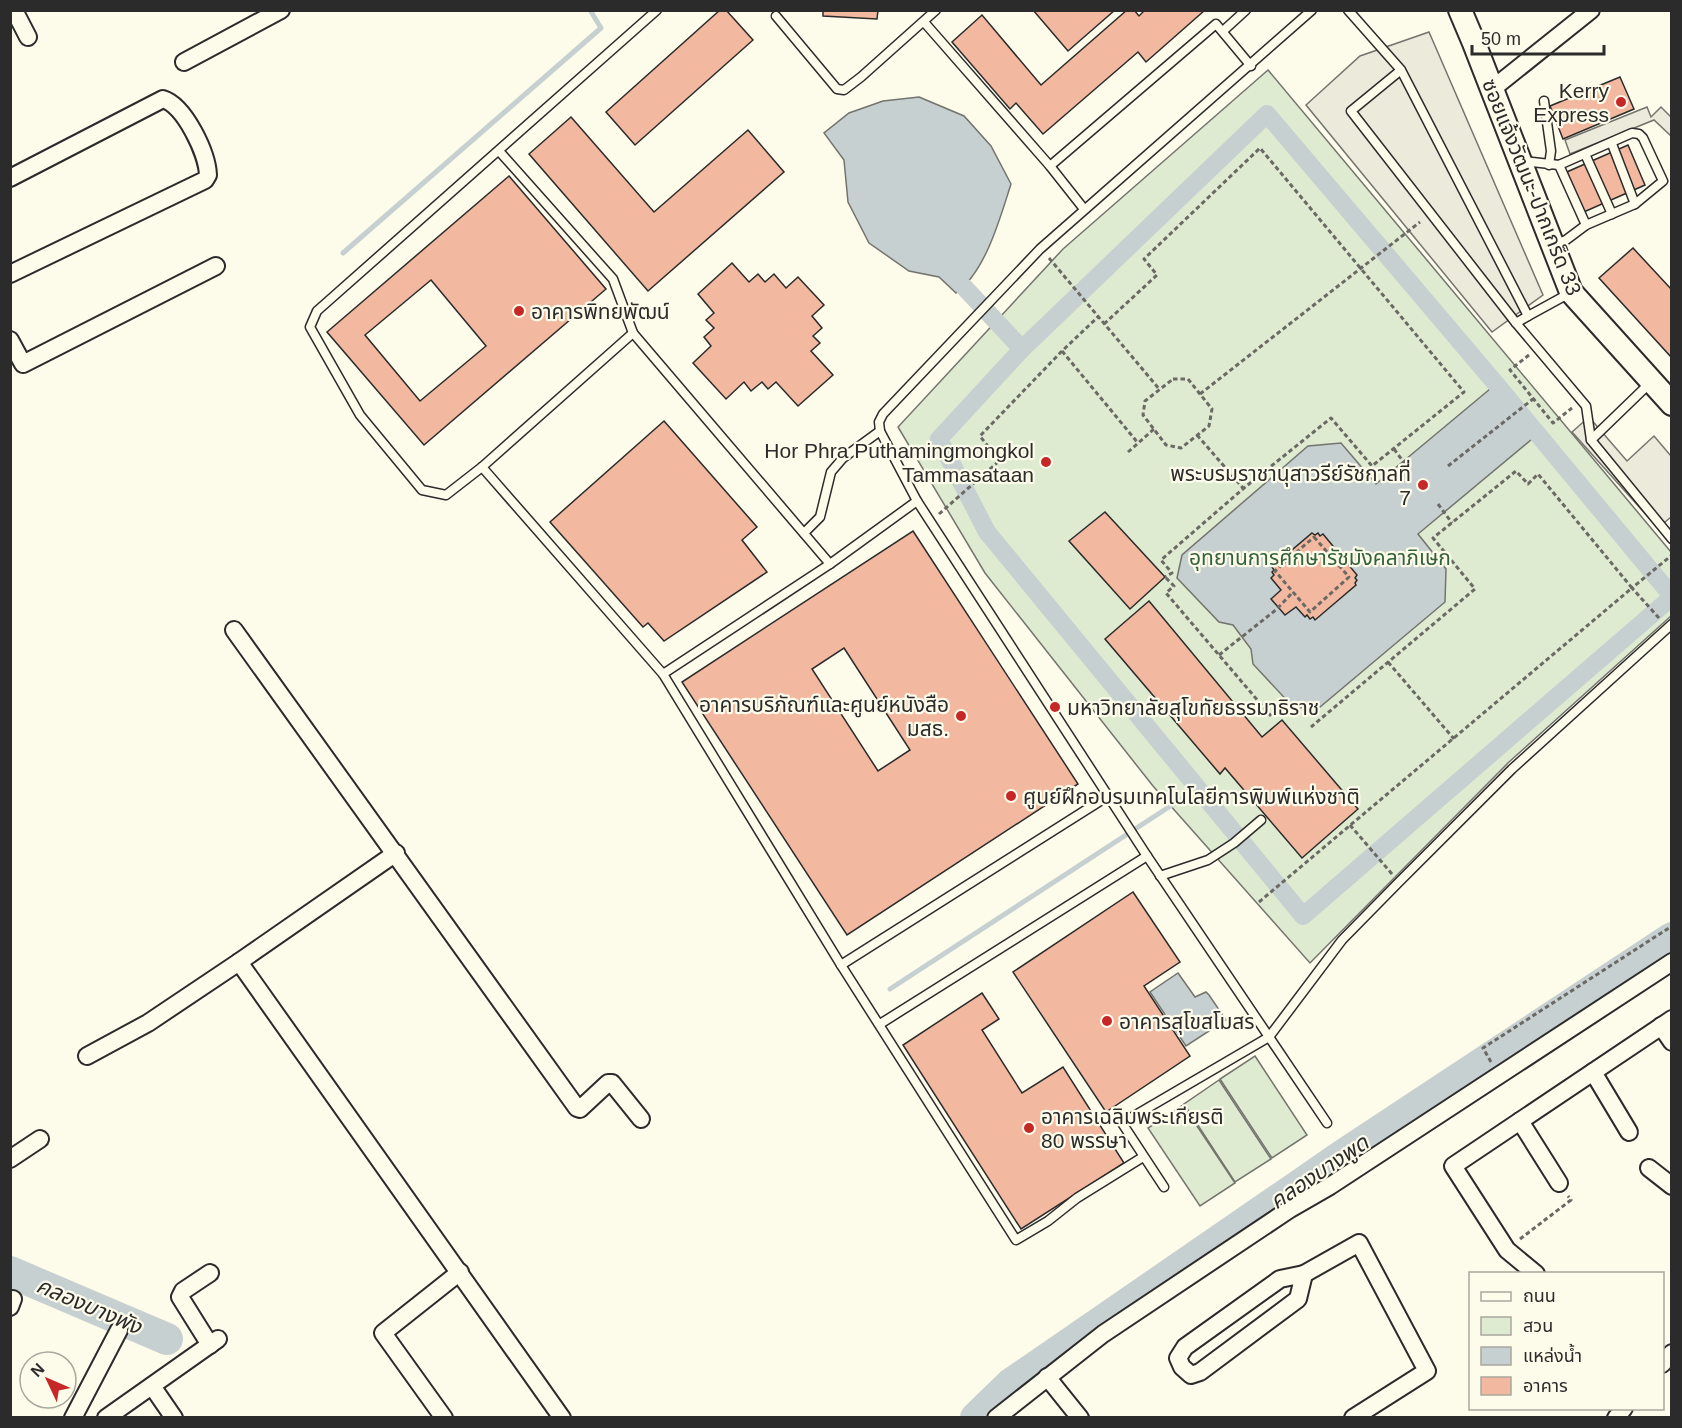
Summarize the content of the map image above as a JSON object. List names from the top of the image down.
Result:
{
  "streets": {
    "street": ["ซอยแจ้งวัฒนะ-ปากเกร็ด 33"]
  },
  "water": ["คลองบางพูด", "คลองบางพัง"],
  "parks": ["อุทยานการศึกษารัชมังคลาภิเษก"],
  "places": [
    "Kerry Express",
    "อาคารพิทยพัฒน์",
    "Hor Phra Puthamingmongkol Tammasataan",
    "พระบรมราชานุสาวรีย์รัชกาลที่ 7",
    "มหาวิทยาลัยสุโขทัยธรรมาธิราช",
    "อาคารบริภัณฑ์และศูนย์หนังสือ มสธ.",
    "ศูนย์ฝึกอบรมเทคโนโลยีการพิมพ์แห่งชาติ",
    "อาคารสุโขสโมสร",
    "อาคารเฉลิมพระเกียรติ 80 พรรษา"
  ],
  "legend": [
    "ถนน",
    "สวน",
    "แหล่งน้ำ",
    "อาคาร"
  ],
  "scale_bar": "50 m",
  "north": "top left"
}
